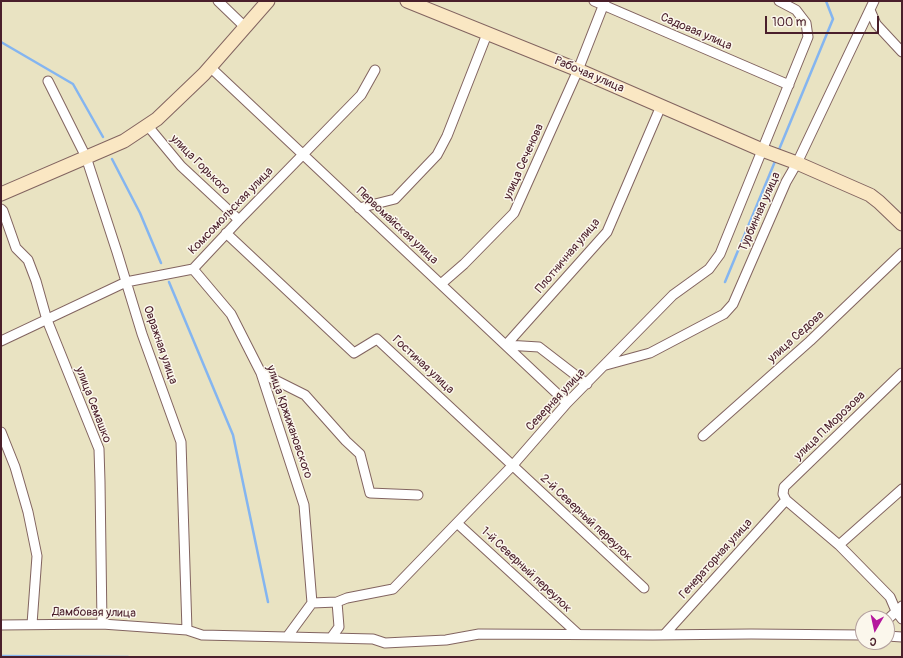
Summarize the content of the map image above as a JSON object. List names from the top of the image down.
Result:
{
  "streets": {
    "street": [
      "Садовая улица",
      "Рабочая улица",
      "улица Сеченова",
      "улица Горького",
      "Комсомольская улица",
      "Турбинная улица",
      "Первомайская улица",
      "Плотничная улица",
      "улица Седова",
      "Овражная улица",
      "Гостиная улица",
      "Северная улица",
      "улица Семашко",
      "улица Кржижановского",
      "улица П.Морозова",
      "2-й Северный переулок",
      "Генераторная улица",
      "1-й Северный переулок",
      "Дамбовая улица"
    ]
  },
  "crossings": [
    ["Садовая улица", "улица Сеченова"],
    ["Садовая улица", "Северная улица"],
    ["Рабочая улица", "улица Сеченова"],
    ["Рабочая улица", "Турбинная улица"],
    ["Рабочая улица", "Плотничная улица"],
    ["Рабочая улица", "Северная улица"],
    ["улица Сеченова", "Первомайская улица"],
    ["улица Горького", "Комсомольская улица"],
    ["Комсомольская улица", "Первомайская улица"],
    ["Комсомольская улица", "Овражная улица"],
    ["Комсомольская улица", "Гостиная улица"],
    ["Комсомольская улица", "улица Семашко"],
    ["Комсомольская улица", "улица Кржижановского"],
    ["Турбинная улица", "Северная улица"],
    ["Первомайская улица", "Плотничная улица"],
    ["Первомайская улица", "Северная улица"],
    ["Овражная улица", "Дамбовая улица"],
    ["Гостиная улица", "Северная улица"],
    ["Гостиная улица", "2-й Северный переулок"],
    ["Северная улица", "улица Кржижановского"],
    ["Северная улица", "2-й Северный переулок"],
    ["Северная улица", "1-й Северный переулок"],
    ["улица Семашко", "Дамбовая улица"],
    ["улица П.Морозова", "Генераторная улица"],
    ["Генераторная улица", "Дамбовая улица"],
    ["1-й Северный переулок", "Дамбовая улица"]
  ],
  "scale_bar": "100 m",
  "north": "bottom"
}
